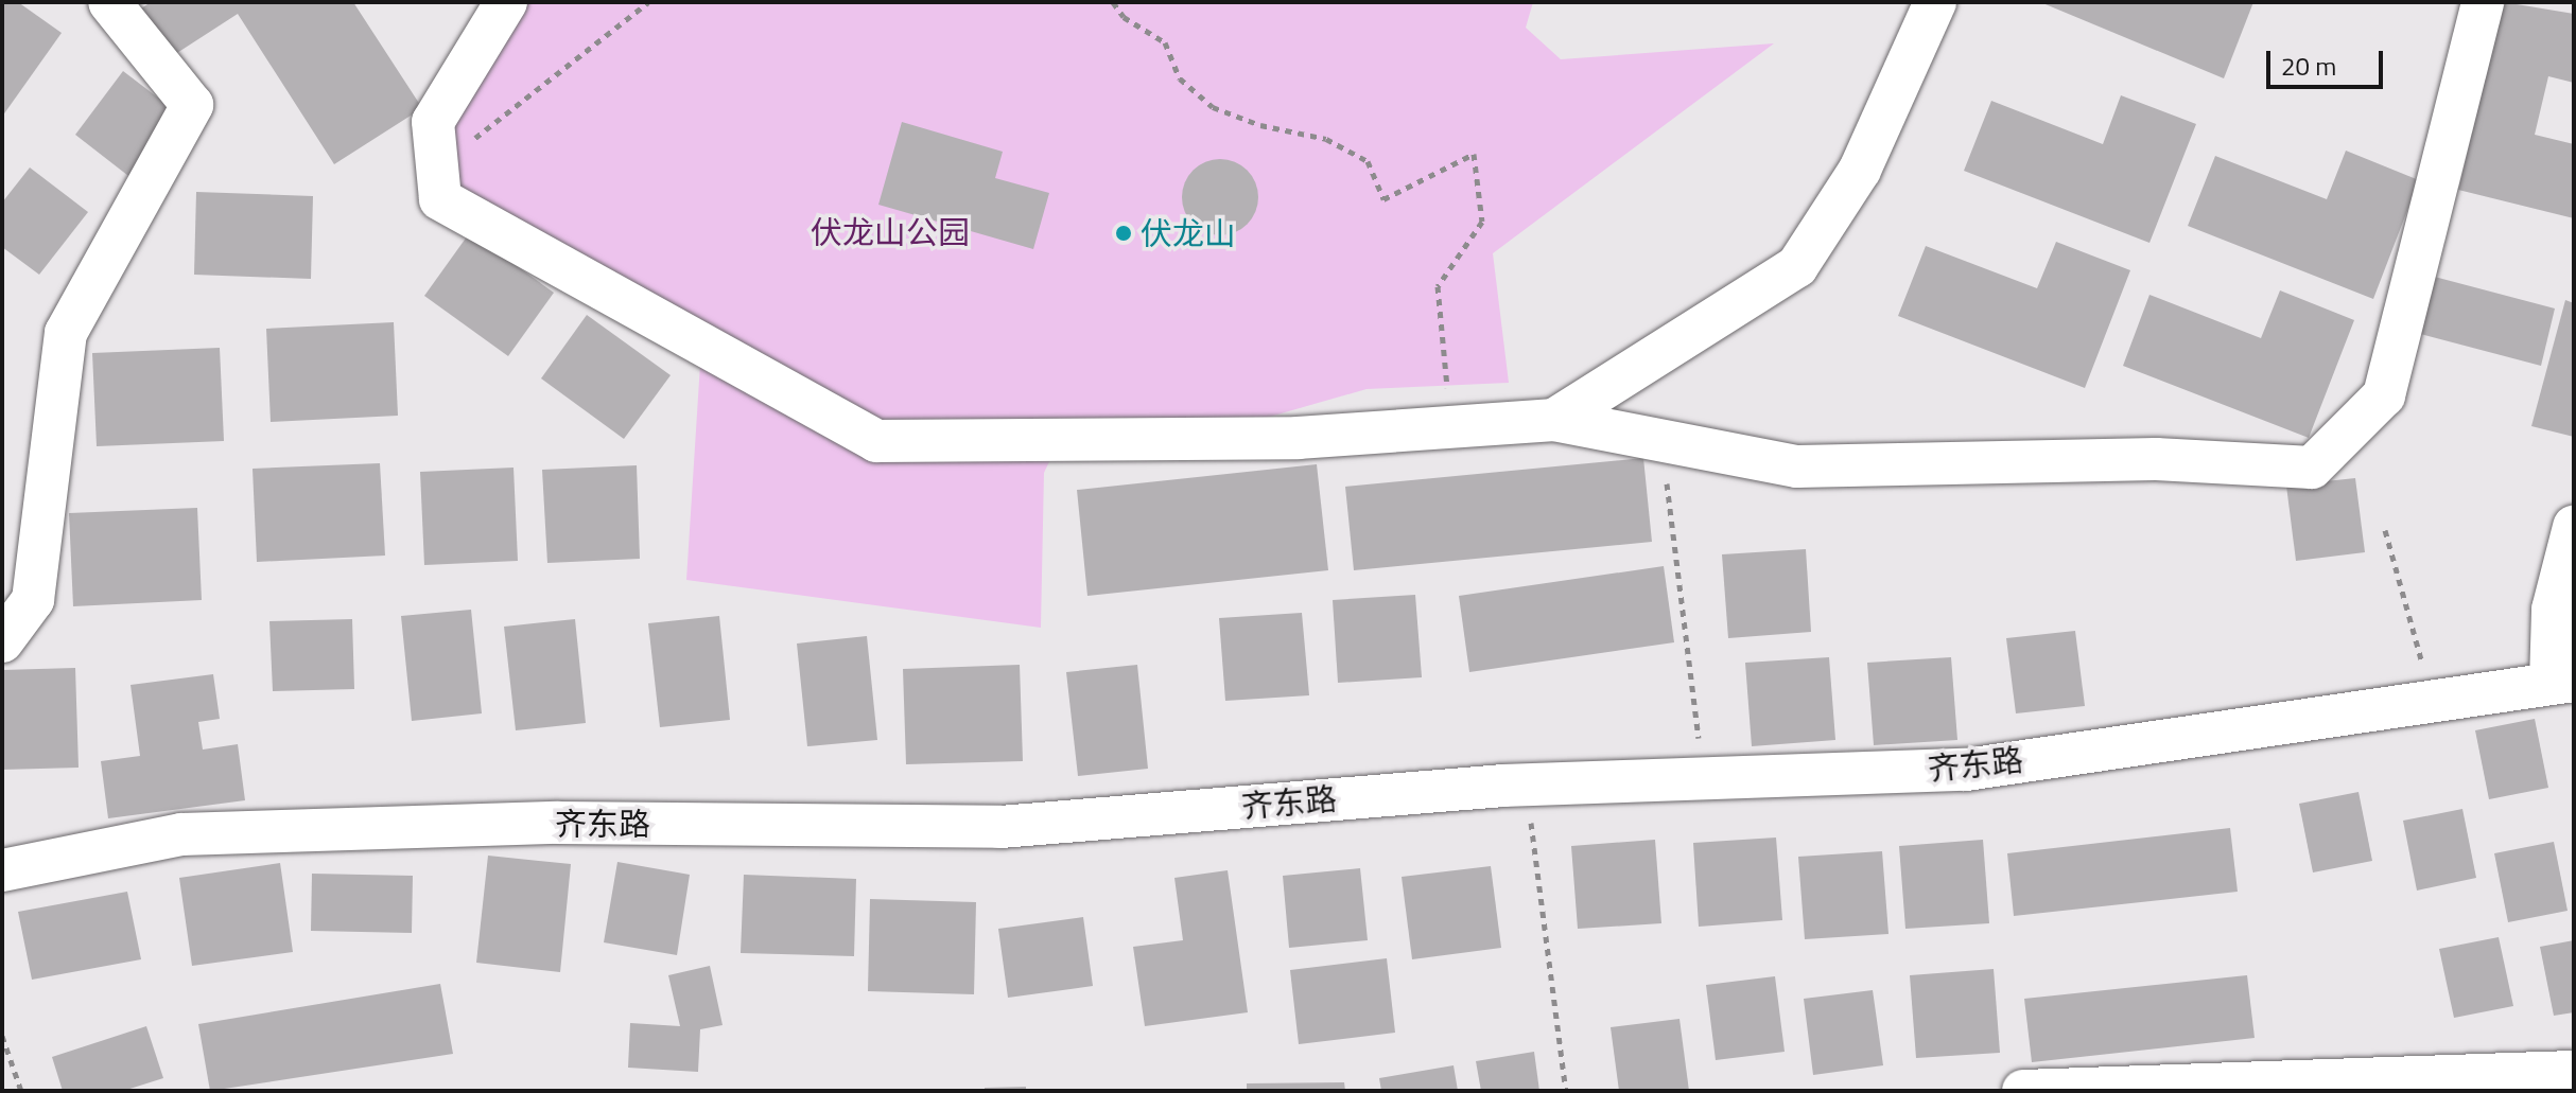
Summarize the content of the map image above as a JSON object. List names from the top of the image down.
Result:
{
  "streets": {
    "street": ["齐东路"]
  },
  "parks": ["伏龙山公园"],
  "places": ["伏龙山"],
  "scale_bar": "20 m"
}
